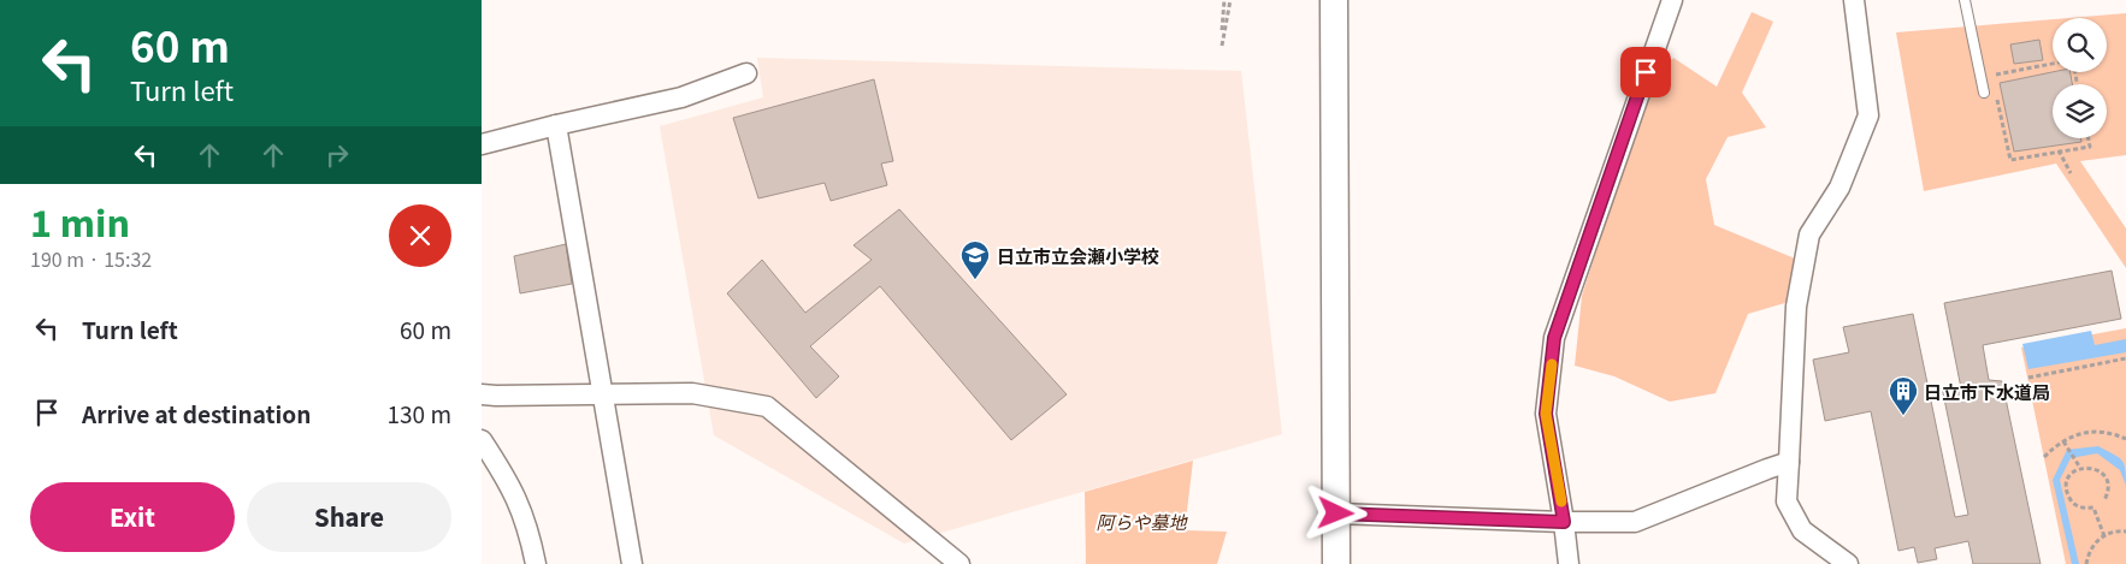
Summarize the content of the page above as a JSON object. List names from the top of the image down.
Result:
{
  "parks": ["阿らや墓地"],
  "places": {
    "school or university": ["日立市立会瀬小学校"],
    "building": ["日立市下水道局"]
  },
  "page": {
    "turn": ["60 m", "Turn left"],
    "heading": ["1 min", "190 m · 15:32"],
    "list": [
      {
        "name": "Turn left",
        "value": "60 m"
      },
      {
        "name": "Arrive at destination",
        "value": "130 m"
      }
    ],
    "buttons": ["Exit", "Share"]
  }
}
